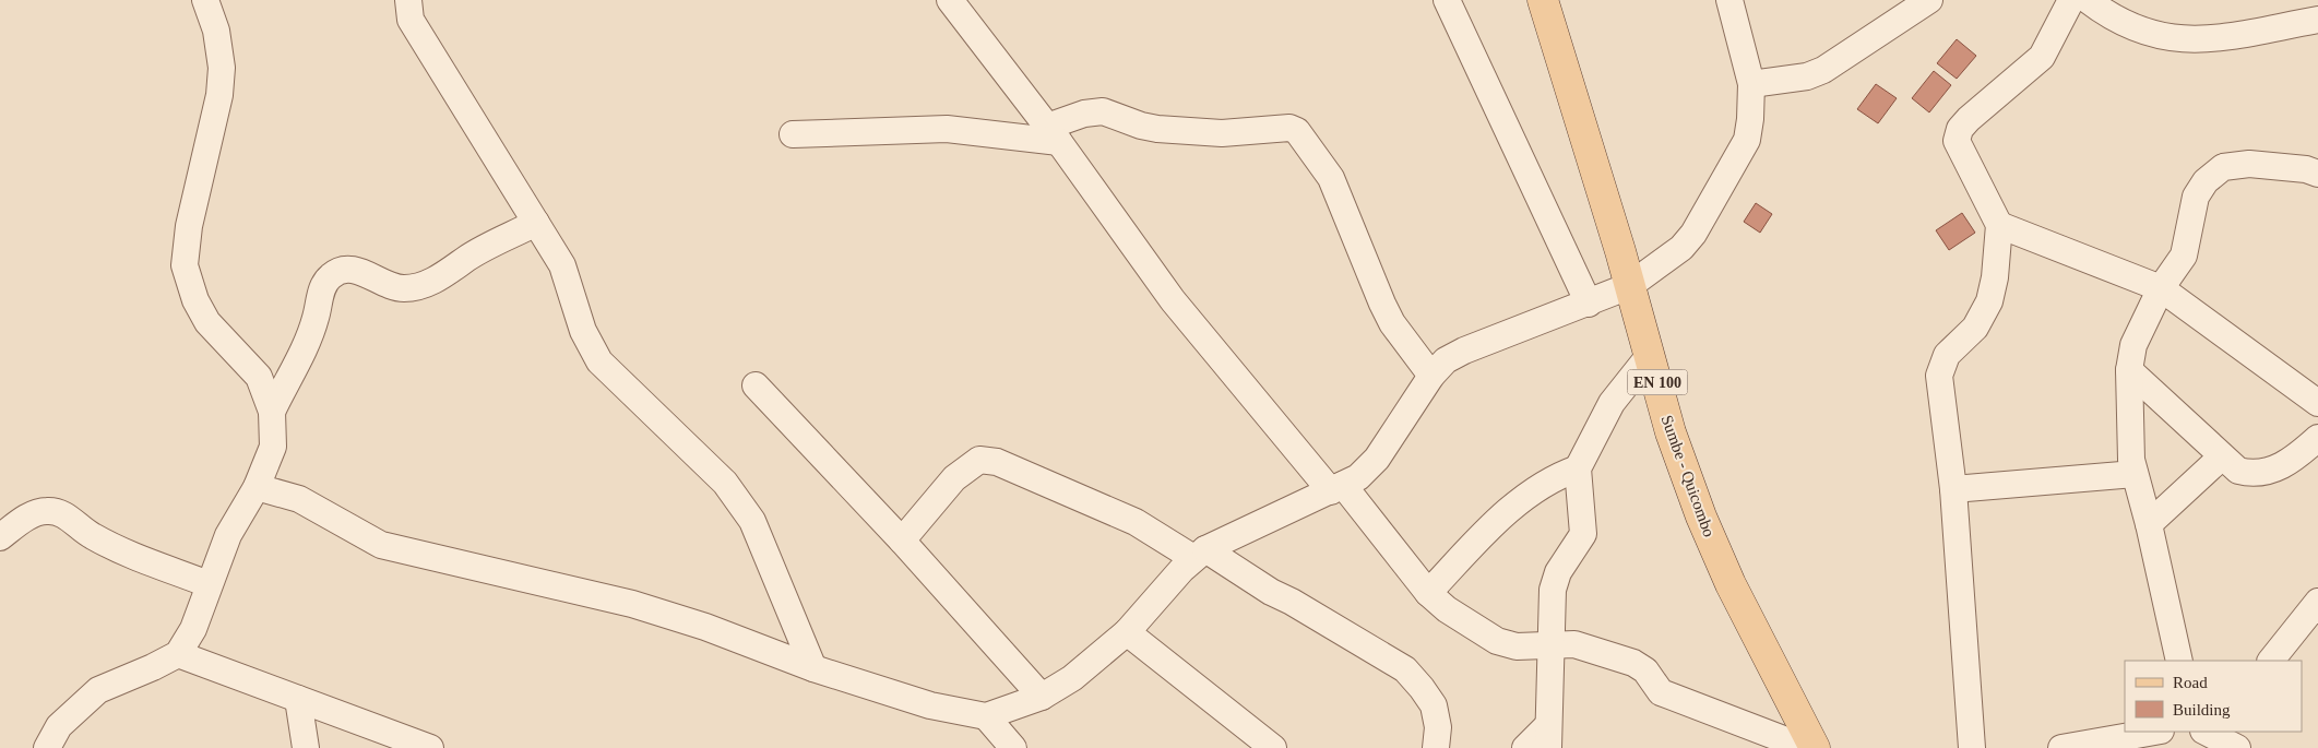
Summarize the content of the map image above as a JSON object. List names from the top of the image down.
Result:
{
  "streets": {
    "main road": ["EN 100", "Sumbe - Quicombo"]
  },
  "legend": ["Road", "Building"]
}
